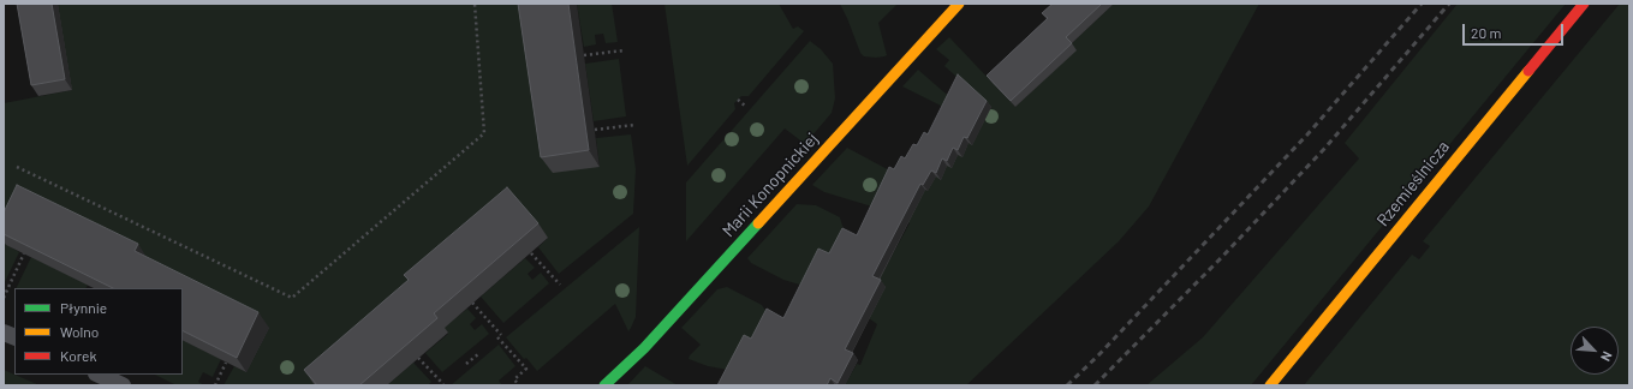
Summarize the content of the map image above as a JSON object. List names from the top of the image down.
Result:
{
  "streets": {
    "street": ["Rzemieślnicza", "Marii Konopnickiej"]
  },
  "legend": ["Płynnie", "Wolno", "Korek"],
  "scale_bar": "20 m",
  "north": "bottom right"
}
